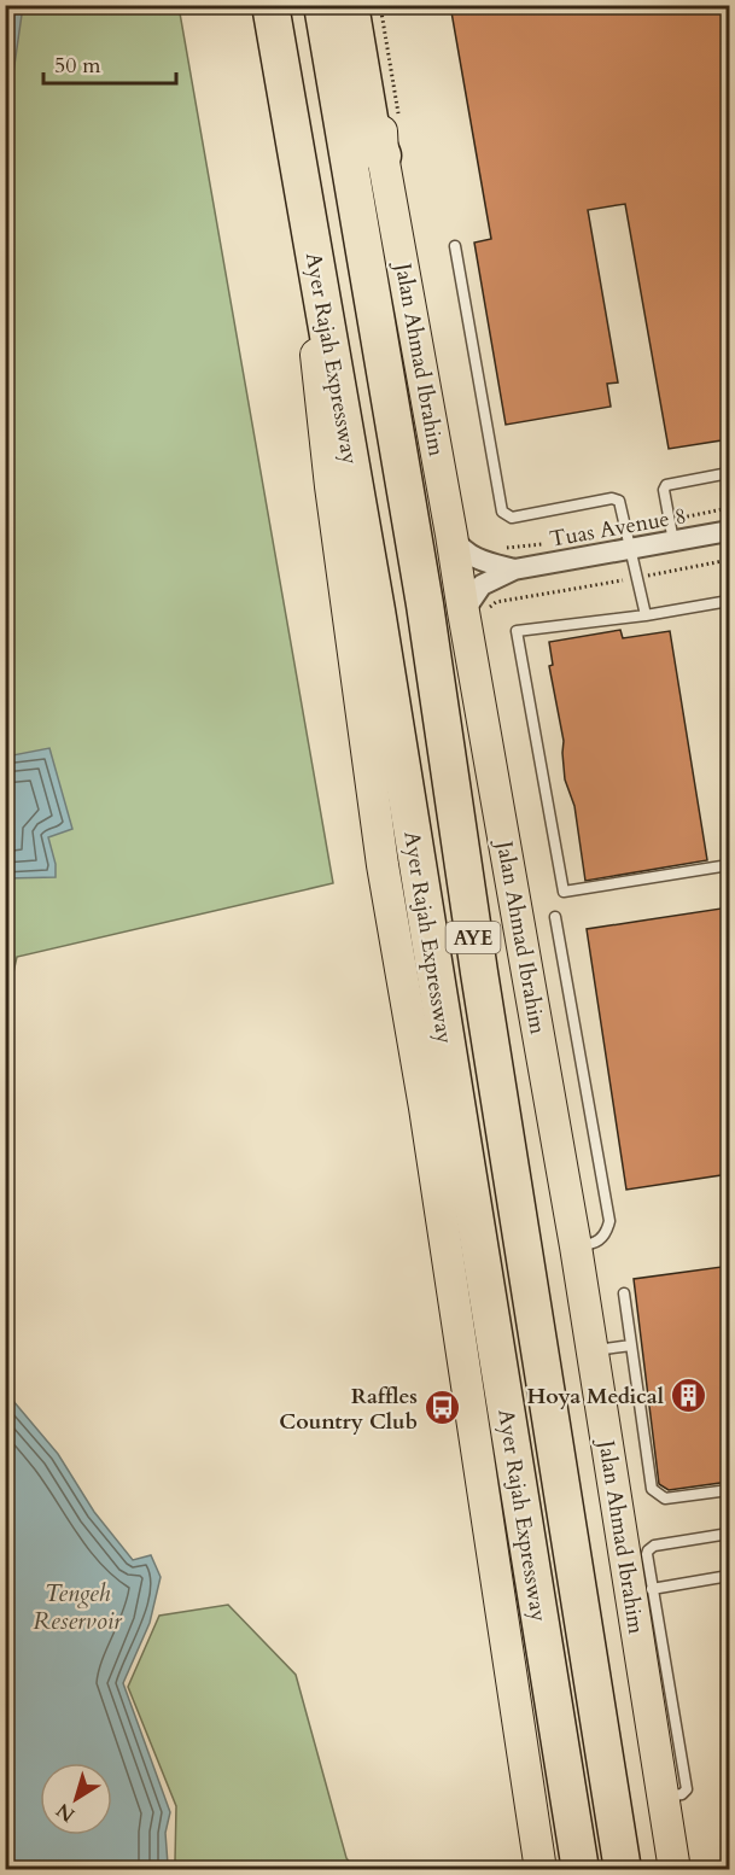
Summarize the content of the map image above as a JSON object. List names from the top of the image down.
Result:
{
  "streets": {
    "highway": ["Ayer Rajah Expressway", "AYE"],
    "main road": ["Jalan Ahmad Ibrahim"],
    "street": ["Tuas Avenue 8"]
  },
  "crossings": [
    ["Jalan Ahmad Ibrahim", "Tuas Avenue 8"]
  ],
  "water": ["Tengeh Reservoir"],
  "places": {
    "building": ["Hoya Medical"],
    "bus stop": ["Raffles Country Club"]
  },
  "scale_bar": "50 m",
  "north": "bottom left"
}
